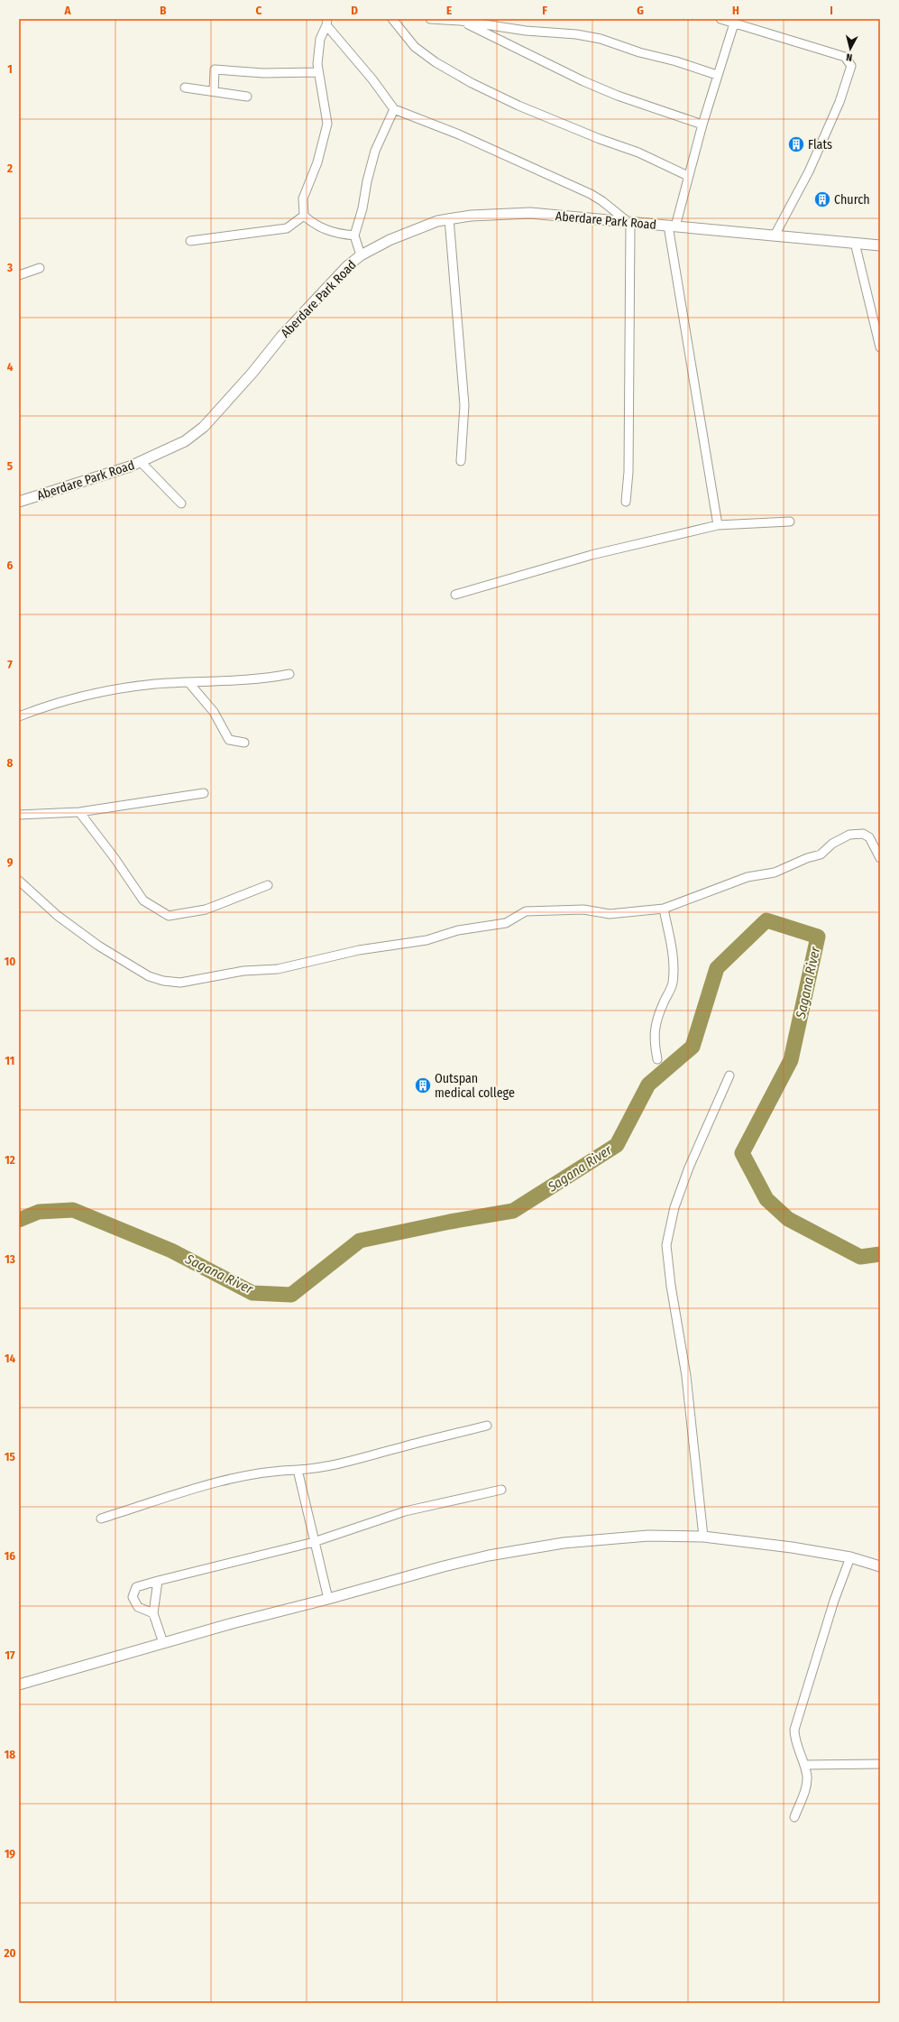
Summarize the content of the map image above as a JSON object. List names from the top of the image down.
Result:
{
  "streets": {
    "street": ["Aberdare Park Road"]
  },
  "water": ["Sagana River"],
  "places": {
    "building": ["Flats", "Church", "Outspan medical college"]
  },
  "north": "bottom",
  "grid": {
    "columns": [
      "A",
      "B",
      "C",
      "D",
      "E",
      "F",
      "G",
      "H",
      "I"
    ],
    "rows": [
      "1",
      "2",
      "3",
      "4",
      "5",
      "6",
      "7",
      "8",
      "9",
      "10",
      "11",
      "12",
      "13",
      "14",
      "15",
      "16",
      "17",
      "18",
      "19",
      "20"
    ]
  }
}
